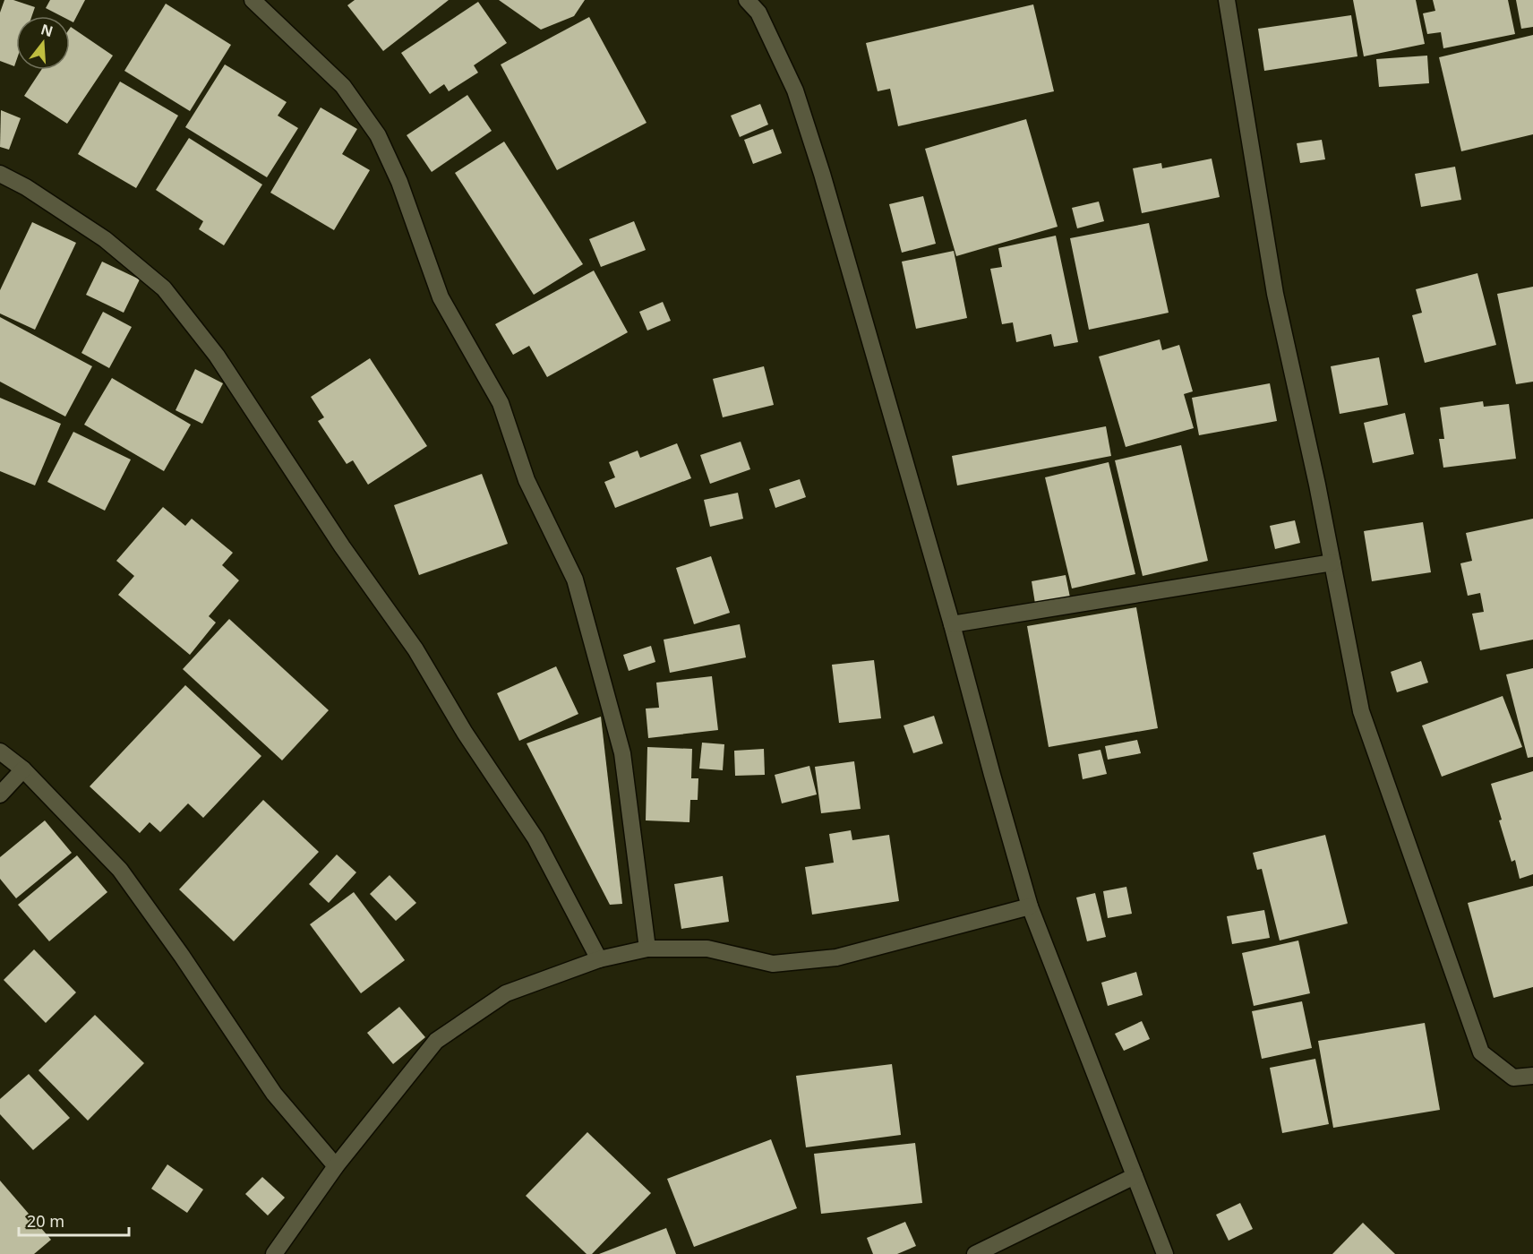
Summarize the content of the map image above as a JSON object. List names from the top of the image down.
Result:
{
  "scale_bar": "20 m",
  "north": "top"
}
